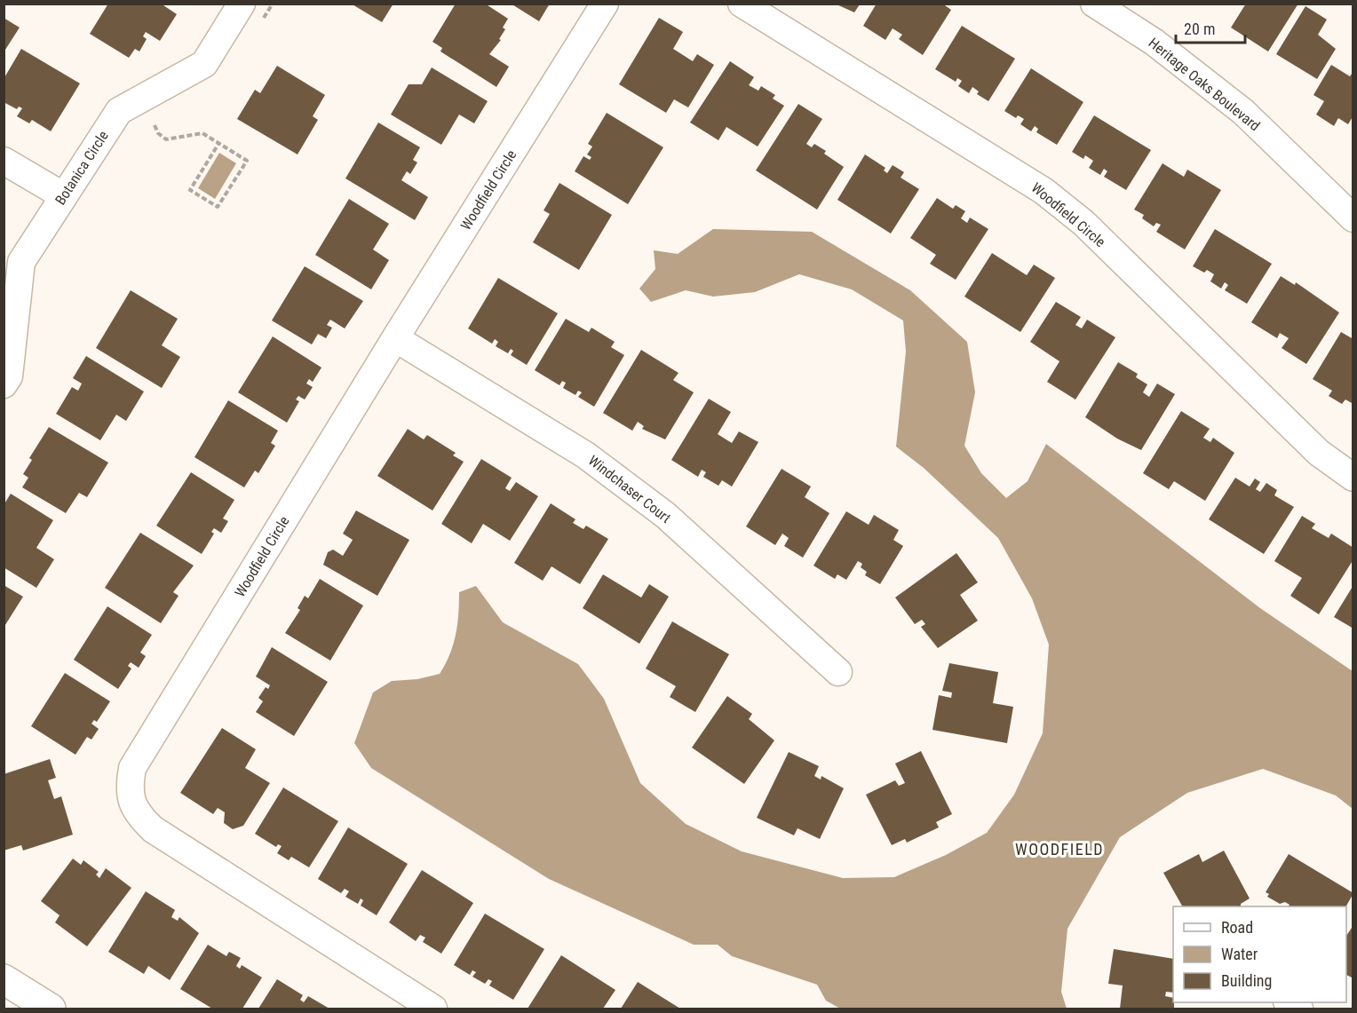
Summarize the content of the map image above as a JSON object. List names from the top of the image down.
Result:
{
  "streets": {
    "street": [
      "Heritage Oaks Boulevard",
      "Botanica Circle",
      "Woodfield Circle",
      "Windchaser Court"
    ]
  },
  "crossings": [
    ["Woodfield Circle", "Windchaser Court"]
  ],
  "districts": ["WOODFIELD"],
  "legend": ["Road", "Water", "Building"],
  "scale_bar": "20 m"
}
